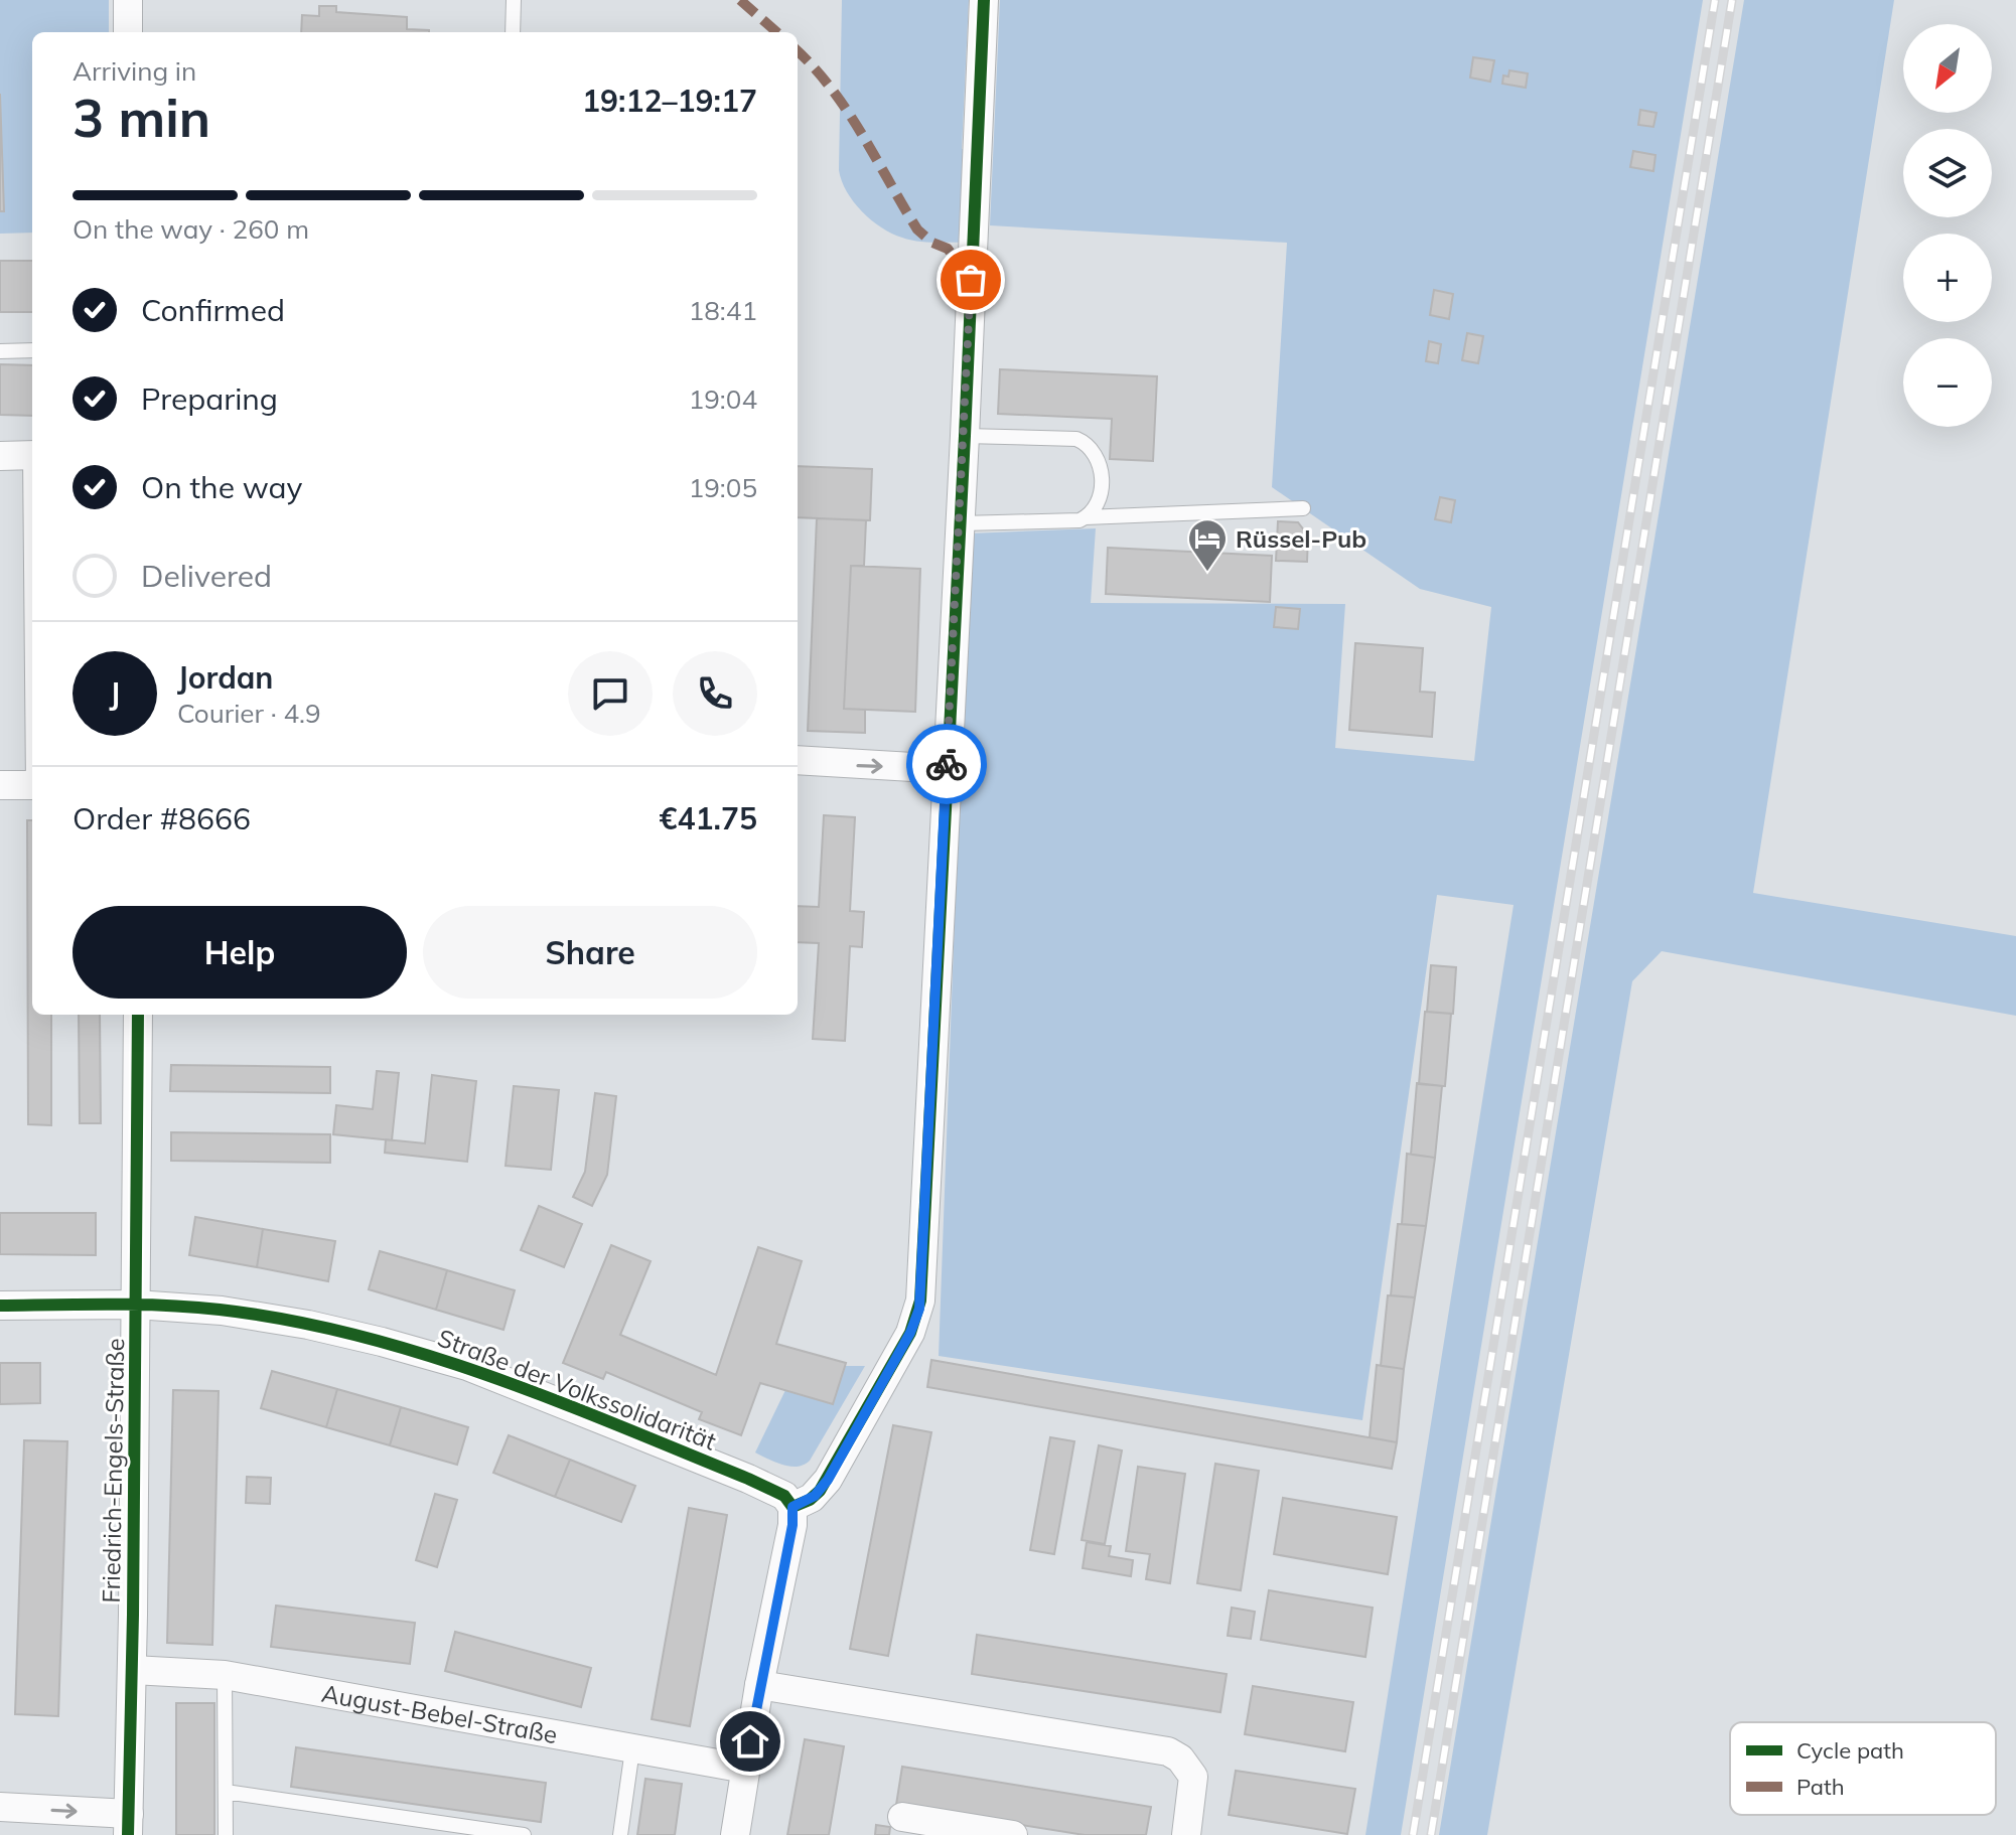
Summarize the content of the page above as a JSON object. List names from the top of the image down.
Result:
{
  "streets": {
    "street": ["Straße der Volkssolidarität", "Friedrich-Engels-Straße", "August-Bebel-Straße"]
  },
  "crossings": [
    ["Straße der Volkssolidarität", "Friedrich-Engels-Straße"],
    ["Friedrich-Engels-Straße", "August-Bebel-Straße"]
  ],
  "places": {
    "hotel": ["Rüssel-Pub"]
  },
  "legend": ["Cycle path", "Path"],
  "north": "bottom left",
  "page": {
    "map_buttons": ["+", "−"],
    "heading": ["3 min", "Arriving in", "19:12–19:17"],
    "panel": [
      "Jordan",
      "Courier · 4.9",
      "Order #8666",
      "€41.75"
    ],
    "bar": "On the way · 260 m",
    "list": [
      ["Confirmed", "18:41"],
      ["Preparing", "19:04"],
      ["On the way", "19:05"],
      "Delivered"
    ],
    "round": "J",
    "buttons": ["Help", "Share"]
  }
}
